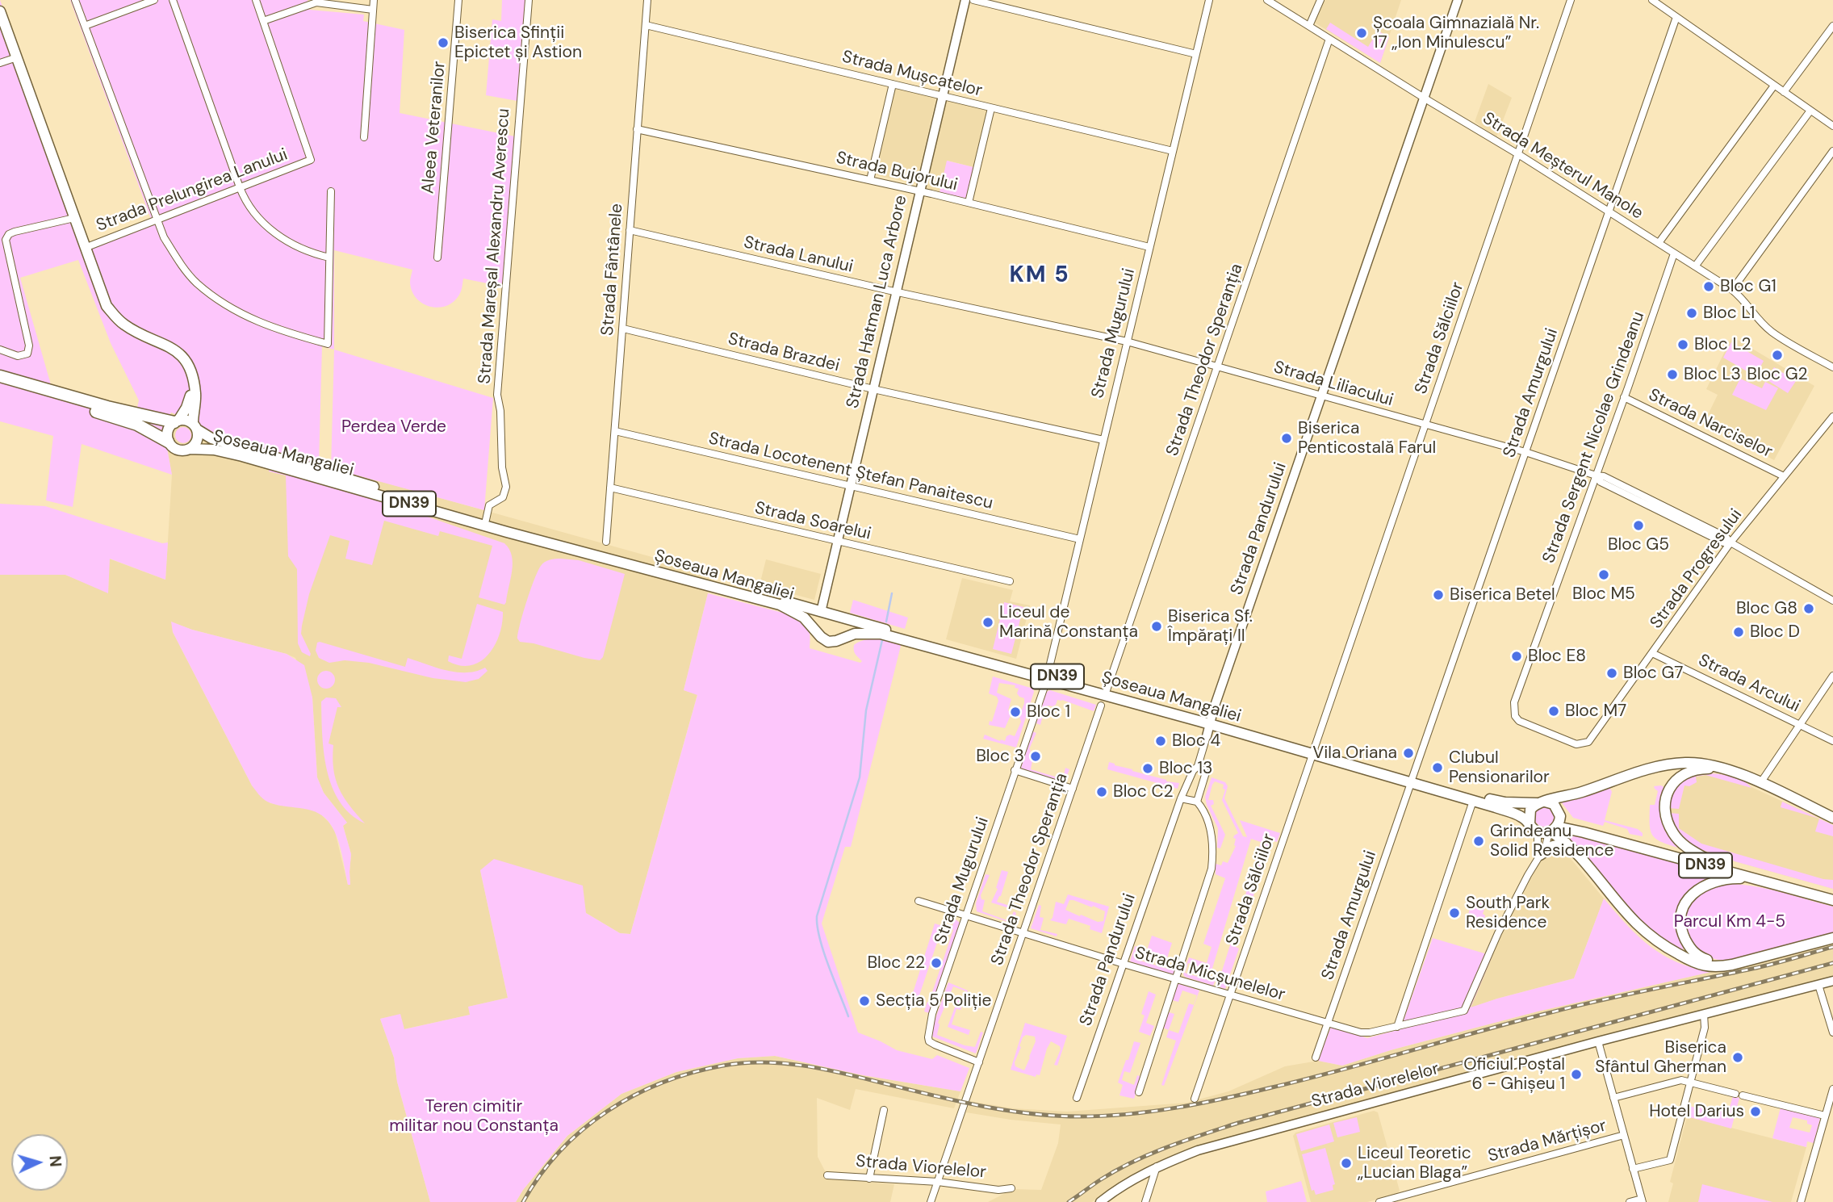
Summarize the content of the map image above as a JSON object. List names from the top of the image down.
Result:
{
  "streets": {
    "highway": ["DN39"],
    "main road": ["Șoseaua Mangaliei"],
    "street": [
      "Strada Mușcatelor",
      "Aleea Veteranilor",
      "Strada Meșterul Manole",
      "Strada Bujorului",
      "Strada Prelungirea Lanului",
      "Strada Mareșal Alexandru Averescu",
      "Strada Lanului",
      "Strada Fântânele",
      "Strada Hatman Luca Arbore",
      "Strada Mugurului",
      "Strada Sălciilor",
      "Strada Brazdei",
      "Strada Theodor Speranția",
      "Strada Liliacului",
      "Strada Amurgului",
      "Strada Narciselor",
      "Strada Sergent Nicolae Grindeanu",
      "Strada Locotenent Ștefan Panaitescu",
      "Strada Soarelui",
      "Strada Pandurului",
      "Strada Progresului",
      "Strada Arcului",
      "Strada Micșunelelor",
      "Strada Viorelelor",
      "Strada Mărțișor"
    ]
  },
  "crossings": [
    ["Strada Mușcatelor", "Strada Fântânele"],
    ["Strada Mușcatelor", "Strada Hatman Luca Arbore"],
    ["Strada Mușcatelor", "Strada Mugurului"],
    ["Strada Meșterul Manole", "Strada Sălciilor"],
    ["Strada Meșterul Manole", "Strada Theodor Speranția"],
    ["Strada Meșterul Manole", "Strada Amurgului"],
    ["Strada Meșterul Manole", "Strada Sergent Nicolae Grindeanu"],
    ["Strada Meșterul Manole", "Strada Pandurului"],
    ["Strada Bujorului", "Strada Fântânele"],
    ["Strada Bujorului", "Strada Hatman Luca Arbore"],
    ["Strada Bujorului", "Strada Mugurului"],
    ["Strada Mareșal Alexandru Averescu", "Șoseaua Mangaliei"],
    ["Strada Lanului", "Strada Fântânele"],
    ["Strada Lanului", "Strada Hatman Luca Arbore"],
    ["Strada Lanului", "Strada Mugurului"],
    ["Strada Lanului", "Strada Liliacului"],
    ["Strada Fântânele", "Strada Brazdei"],
    ["Strada Fântânele", "Strada Locotenent Ștefan Panaitescu"],
    ["Strada Fântânele", "Strada Soarelui"],
    ["Strada Hatman Luca Arbore", "Strada Brazdei"],
    ["Strada Hatman Luca Arbore", "Șoseaua Mangaliei"],
    ["Strada Hatman Luca Arbore", "Strada Locotenent Ștefan Panaitescu"],
    ["Strada Hatman Luca Arbore", "Strada Soarelui"],
    ["Strada Mugurului", "Strada Brazdei"],
    ["Strada Mugurului", "Strada Theodor Speranția"],
    ["Strada Mugurului", "Strada Liliacului"],
    ["Strada Mugurului", "Șoseaua Mangaliei"],
    ["Strada Mugurului", "Strada Locotenent Ștefan Panaitescu"],
    ["Strada Mugurului", "Strada Micșunelelor"],
    ["Strada Sălciilor", "Strada Liliacului"],
    ["Strada Sălciilor", "Șoseaua Mangaliei"],
    ["Strada Sălciilor", "Strada Micșunelelor"],
    ["Strada Theodor Speranția", "Strada Liliacului"],
    ["Strada Theodor Speranția", "Șoseaua Mangaliei"],
    ["Strada Theodor Speranția", "Strada Micșunelelor"],
    ["Strada Theodor Speranția", "Strada Viorelelor"],
    ["Strada Liliacului", "Strada Amurgului"],
    ["Strada Liliacului", "Strada Sergent Nicolae Grindeanu"],
    ["Strada Liliacului", "Strada Pandurului"],
    ["Strada Liliacului", "Strada Progresului"],
    ["Strada Amurgului", "Șoseaua Mangaliei"],
    ["Strada Amurgului", "Strada Micșunelelor"],
    ["Strada Narciselor", "Strada Sergent Nicolae Grindeanu"],
    ["Strada Narciselor", "Strada Progresului"],
    ["Strada Sergent Nicolae Grindeanu", "Strada Progresului"],
    ["Șoseaua Mangaliei", "DN39"],
    ["Șoseaua Mangaliei", "Strada Pandurului"],
    ["Strada Pandurului", "Strada Micșunelelor"],
    ["Strada Progresului", "Strada Arcului"]
  ],
  "districts": ["KM 5"],
  "parks": ["Perdea Verde", "Parcul Km 4-5", "Teren cimitir militar nou Constanța"],
  "places": [
    "Școala Gimnazială Nr. 17 „Ion Minulescu”",
    "Biserica Sfinții Epictet și Astion",
    "Bloc G1",
    "Bloc L1",
    "Bloc L2",
    "Bloc G2",
    "Bloc L3",
    "Biserica Penticostală Farul",
    "Bloc G5",
    "Bloc M5",
    "Biserica Betel",
    "Bloc G8",
    "Liceul de Marină Constanța",
    "Biserica Sf. Împărați II",
    "Bloc D",
    "Bloc E8",
    "Bloc G7",
    "Bloc M7",
    "Bloc 1",
    "Bloc 4",
    "Vila Oriana",
    "Bloc 3",
    "Clubul Pensionarilor",
    "Bloc 13",
    "Bloc C2",
    "Grindeanu Solid Residence",
    "South Park Residence",
    "Bloc 22",
    "Secția 5 Poliție",
    "Biserica Sfântul Gherman",
    "Oficiul Poștal 6 - Ghișeu 1",
    "Hotel Darius",
    "Liceul Teoretic „Lucian Blaga”"
  ],
  "north": "right"
}
